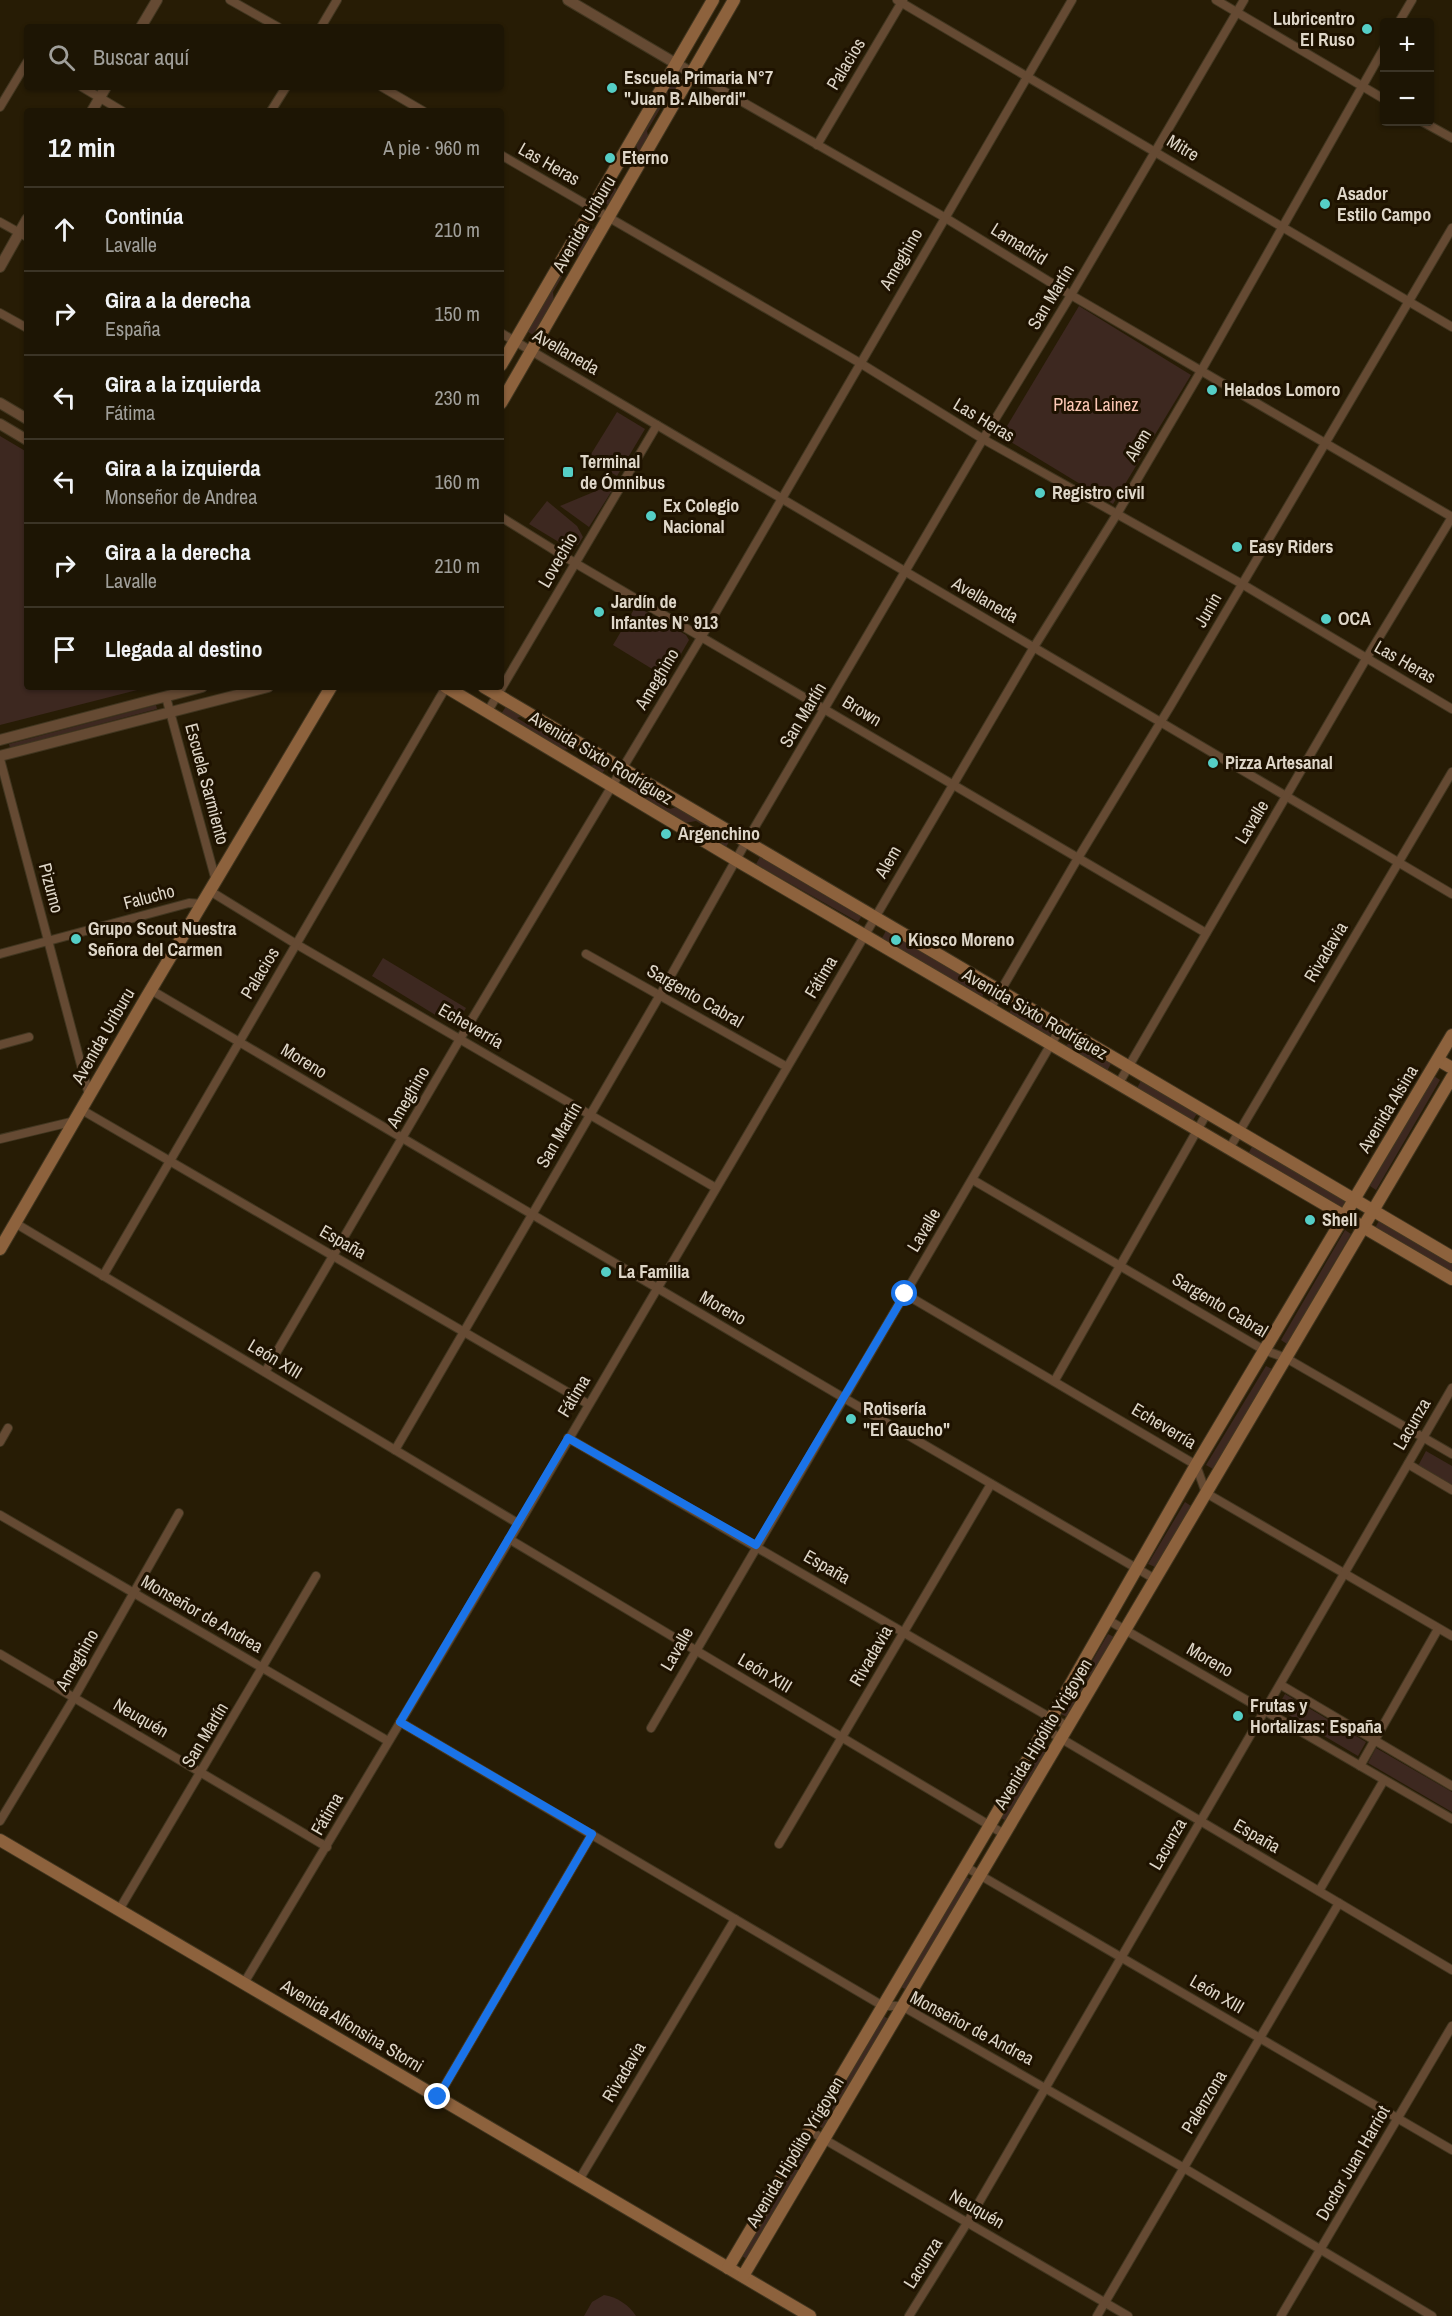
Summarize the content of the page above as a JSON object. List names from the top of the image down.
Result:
{
  "streets": {
    "main road": [
      "Avenida Uriburu",
      "Avenida Sixto Rodríguez",
      "Avenida Alsina",
      "Avenida Hipólito Yrigoyen",
      "Avenida Alfonsina Storni"
    ],
    "street": [
      "Palacios",
      "Mitre",
      "Las Heras",
      "Lamadrid",
      "Ameghino",
      "San Martín",
      "Avellaneda",
      "Alem",
      "Lovechio",
      "Junín",
      "Brown",
      "Escuela Sarmiento",
      "Lavalle",
      "Pizurno",
      "Falucho",
      "Rivadavia",
      "Fátima",
      "Sargento Cabral",
      "Echeverría",
      "Moreno",
      "España",
      "León XIII",
      "Lacunza",
      "Monseñor de Andrea",
      "Neuquén",
      "Palenzona",
      "Doctor Juan Harriot"
    ]
  },
  "crossings": [
    ["Palacios", "Mitre"],
    ["Palacios", "Lamadrid"],
    ["Palacios", "Echeverría"],
    ["Palacios", "Moreno"],
    ["Palacios", "España"],
    ["Palacios", "León XIII"],
    ["Mitre", "Ameghino"],
    ["Mitre", "San Martín"],
    ["Mitre", "Alem"],
    ["Mitre", "Junín"],
    ["Las Heras", "Avenida Uriburu"],
    ["Las Heras", "Ameghino"],
    ["Las Heras", "San Martín"],
    ["Las Heras", "Alem"],
    ["Las Heras", "Junín"],
    ["Las Heras", "Lavalle"],
    ["Avenida Uriburu", "Lamadrid"],
    ["Avenida Uriburu", "Avellaneda"],
    ["Avenida Uriburu", "Escuela Sarmiento"],
    ["Avenida Uriburu", "Pizurno"],
    ["Avenida Uriburu", "Falucho"],
    ["Avenida Uriburu", "Echeverría"],
    ["Avenida Uriburu", "Moreno"],
    ["Avenida Uriburu", "España"],
    ["Avenida Uriburu", "León XIII"],
    ["Lamadrid", "Ameghino"],
    ["Lamadrid", "San Martín"],
    ["Lamadrid", "Alem"],
    ["Lamadrid", "Junín"],
    ["Lamadrid", "Lavalle"],
    ["Ameghino", "Avellaneda"],
    ["Ameghino", "Brown"],
    ["Ameghino", "Avenida Sixto Rodríguez"],
    ["Ameghino", "Echeverría"],
    ["Ameghino", "Moreno"],
    ["Ameghino", "España"],
    ["Ameghino", "León XIII"],
    ["Ameghino", "Monseñor de Andrea"],
    ["Ameghino", "Neuquén"],
    ["San Martín", "Avellaneda"],
    ["San Martín", "Brown"],
    ["San Martín", "Avenida Sixto Rodríguez"],
    ["San Martín", "Sargento Cabral"],
    ["San Martín", "Echeverría"],
    ["San Martín", "Moreno"],
    ["San Martín", "España"],
    ["San Martín", "León XIII"],
    ["San Martín", "Monseñor de Andrea"],
    ["San Martín", "Neuquén"],
    ["San Martín", "Avenida Alfonsina Storni"],
    ["Avellaneda", "Alem"],
    ["Avellaneda", "Lovechio"],
    ["Avellaneda", "Junín"],
    ["Avellaneda", "Lavalle"],
    ["Avellaneda", "Rivadavia"],
    ["Alem", "Brown"],
    ["Alem", "Avenida Sixto Rodríguez"],
    ["Alem", "Fátima"],
    ["Lovechio", "Brown"],
    ["Lovechio", "Avenida Sixto Rodríguez"],
    ["Junín", "Brown"],
    ["Junín", "Avenida Sixto Rodríguez"],
    ["Brown", "Lavalle"],
    ["Avenida Sixto Rodríguez", "Lavalle"],
    ["Avenida Sixto Rodríguez", "Rivadavia"],
    ["Avenida Sixto Rodríguez", "Fátima"],
    ["Avenida Sixto Rodríguez", "Avenida Alsina"],
    ["Avenida Sixto Rodríguez", "Avenida Hipólito Yrigoyen"],
    ["Escuela Sarmiento", "Echeverría"],
    ["Lavalle", "Sargento Cabral"],
    ["Lavalle", "Echeverría"],
    ["Lavalle", "Moreno"],
    ["Lavalle", "España"],
    ["Lavalle", "León XIII"],
    ["Pizurno", "Falucho"],
    ["Rivadavia", "Moreno"],
    ["Rivadavia", "España"],
    ["Rivadavia", "León XIII"],
    ["Rivadavia", "Monseñor de Andrea"],
    ["Rivadavia", "Avenida Alfonsina Storni"],
    ["Fátima", "Sargento Cabral"],
    ["Fátima", "Echeverría"],
    ["Fátima", "Moreno"],
    ["Fátima", "España"],
    ["Fátima", "León XIII"],
    ["Fátima", "Monseñor de Andrea"],
    ["Fátima", "Neuquén"],
    ["Fátima", "Avenida Alfonsina Storni"],
    ["Sargento Cabral", "Lacunza"],
    ["Sargento Cabral", "Avenida Hipólito Yrigoyen"],
    ["Echeverría", "Avenida Hipólito Yrigoyen"],
    ["Moreno", "Lacunza"],
    ["Moreno", "Avenida Hipólito Yrigoyen"],
    ["Avenida Alsina", "Avenida Hipólito Yrigoyen"],
    ["España", "Lacunza"],
    ["España", "Avenida Hipólito Yrigoyen"],
    ["España", "Palenzona"],
    ["León XIII", "Lacunza"],
    ["León XIII", "Avenida Hipólito Yrigoyen"],
    ["León XIII", "Palenzona"],
    ["León XIII", "Doctor Juan Harriot"],
    ["Lacunza", "Monseñor de Andrea"],
    ["Lacunza", "Neuquén"],
    ["Monseñor de Andrea", "Avenida Hipólito Yrigoyen"],
    ["Monseñor de Andrea", "Palenzona"],
    ["Monseñor de Andrea", "Doctor Juan Harriot"],
    ["Neuquén", "Avenida Hipólito Yrigoyen"],
    ["Neuquén", "Palenzona"],
    ["Avenida Hipólito Yrigoyen", "Avenida Alfonsina Storni"]
  ],
  "parks": ["Plaza Lainez"],
  "places": {
    "other": [
      "Lubricentro El Ruso",
      "Escuela Primaria N°7 \"Juan B. Alberdi\"",
      "Eterno",
      "Asador Estilo Campo",
      "Helados Lomoro",
      "Registro civil",
      "Ex Colegio Nacional",
      "Easy Riders",
      "Jardín de Infantes N° 913",
      "OCA",
      "Pizza Artesanal",
      "Argenchino",
      "Grupo Scout Nuestra Señora del Carmen",
      "Kiosco Moreno",
      "Shell",
      "La Familia",
      "Rotisería \"El Gaucho\"",
      "Frutas y Hortalizas: España"
    ],
    "transit": ["Terminal de Ómnibus"]
  },
  "page": {
    "map_buttons": ["+", "−"],
    "search": "Buscar aquí",
    "heading": ["12 min", "A pie · 960 m"],
    "list": [
      ["Continúa", "Lavalle", "210 m"],
      ["Gira a la derecha", "España", "150 m"],
      ["Gira a la izquierda", "Fátima", "230 m"],
      ["Gira a la izquierda", "Monseñor de Andrea", "160 m"],
      ["Gira a la derecha", "Lavalle", "210 m"],
      "Llegada al destino"
    ]
  }
}
